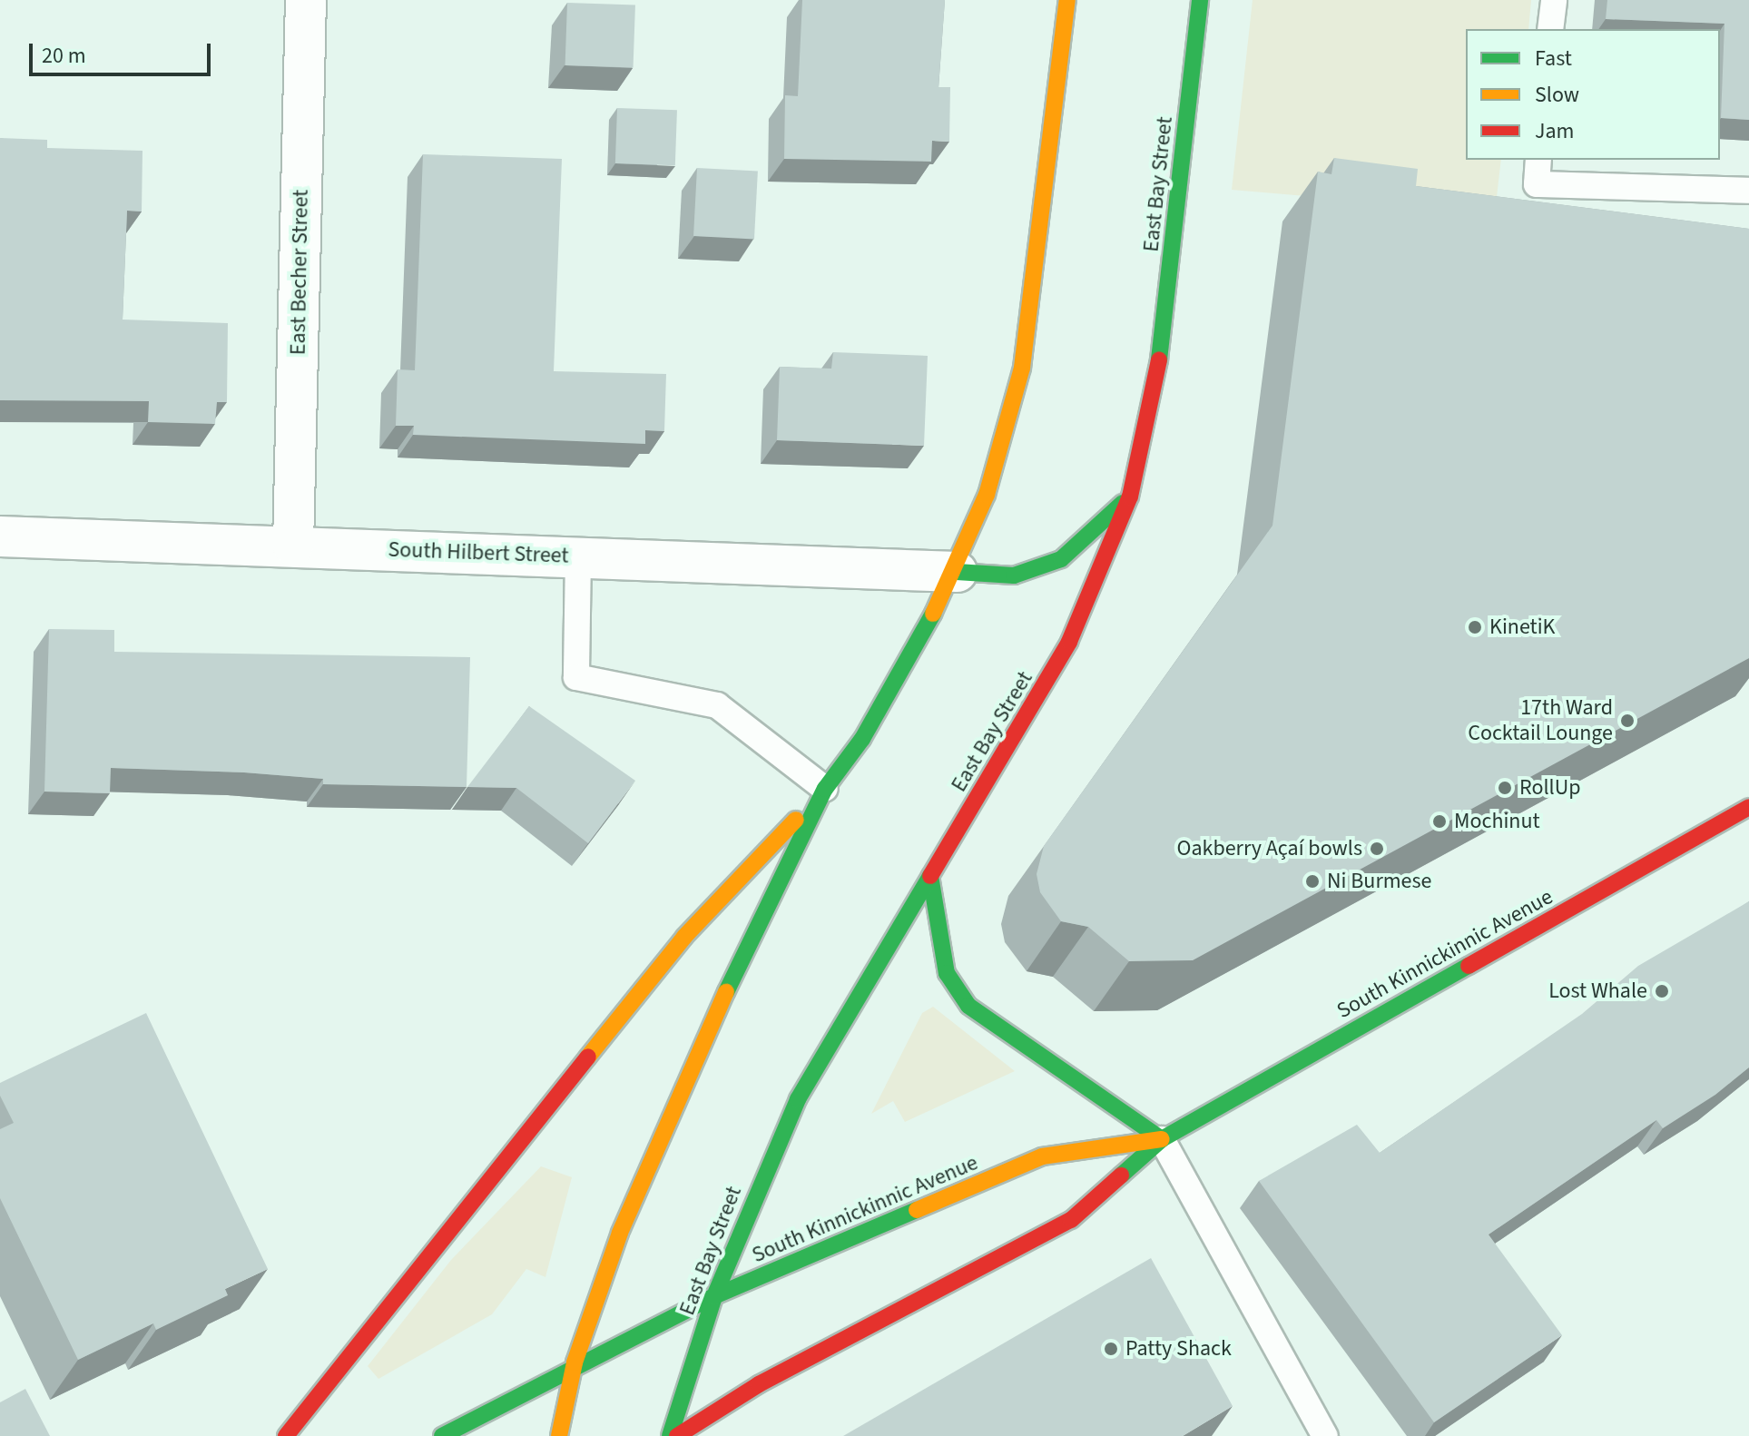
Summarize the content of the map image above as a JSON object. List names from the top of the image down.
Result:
{
  "streets": {
    "main road": ["East Bay Street", "South Kinnickinnic Avenue"],
    "street": ["East Becher Street", "South Hilbert Street"]
  },
  "crossings": [
    ["East Bay Street", "South Kinnickinnic Avenue"],
    ["East Becher Street", "South Hilbert Street"]
  ],
  "places": [
    "KinetiK",
    "17th Ward Cocktail Lounge",
    "RollUp",
    "Mochinut",
    "Oakberry Açaí bowls",
    "Ni Burmese",
    "Lost Whale",
    "Patty Shack"
  ],
  "legend": ["Fast", "Slow", "Jam"],
  "scale_bar": "20 m"
}
